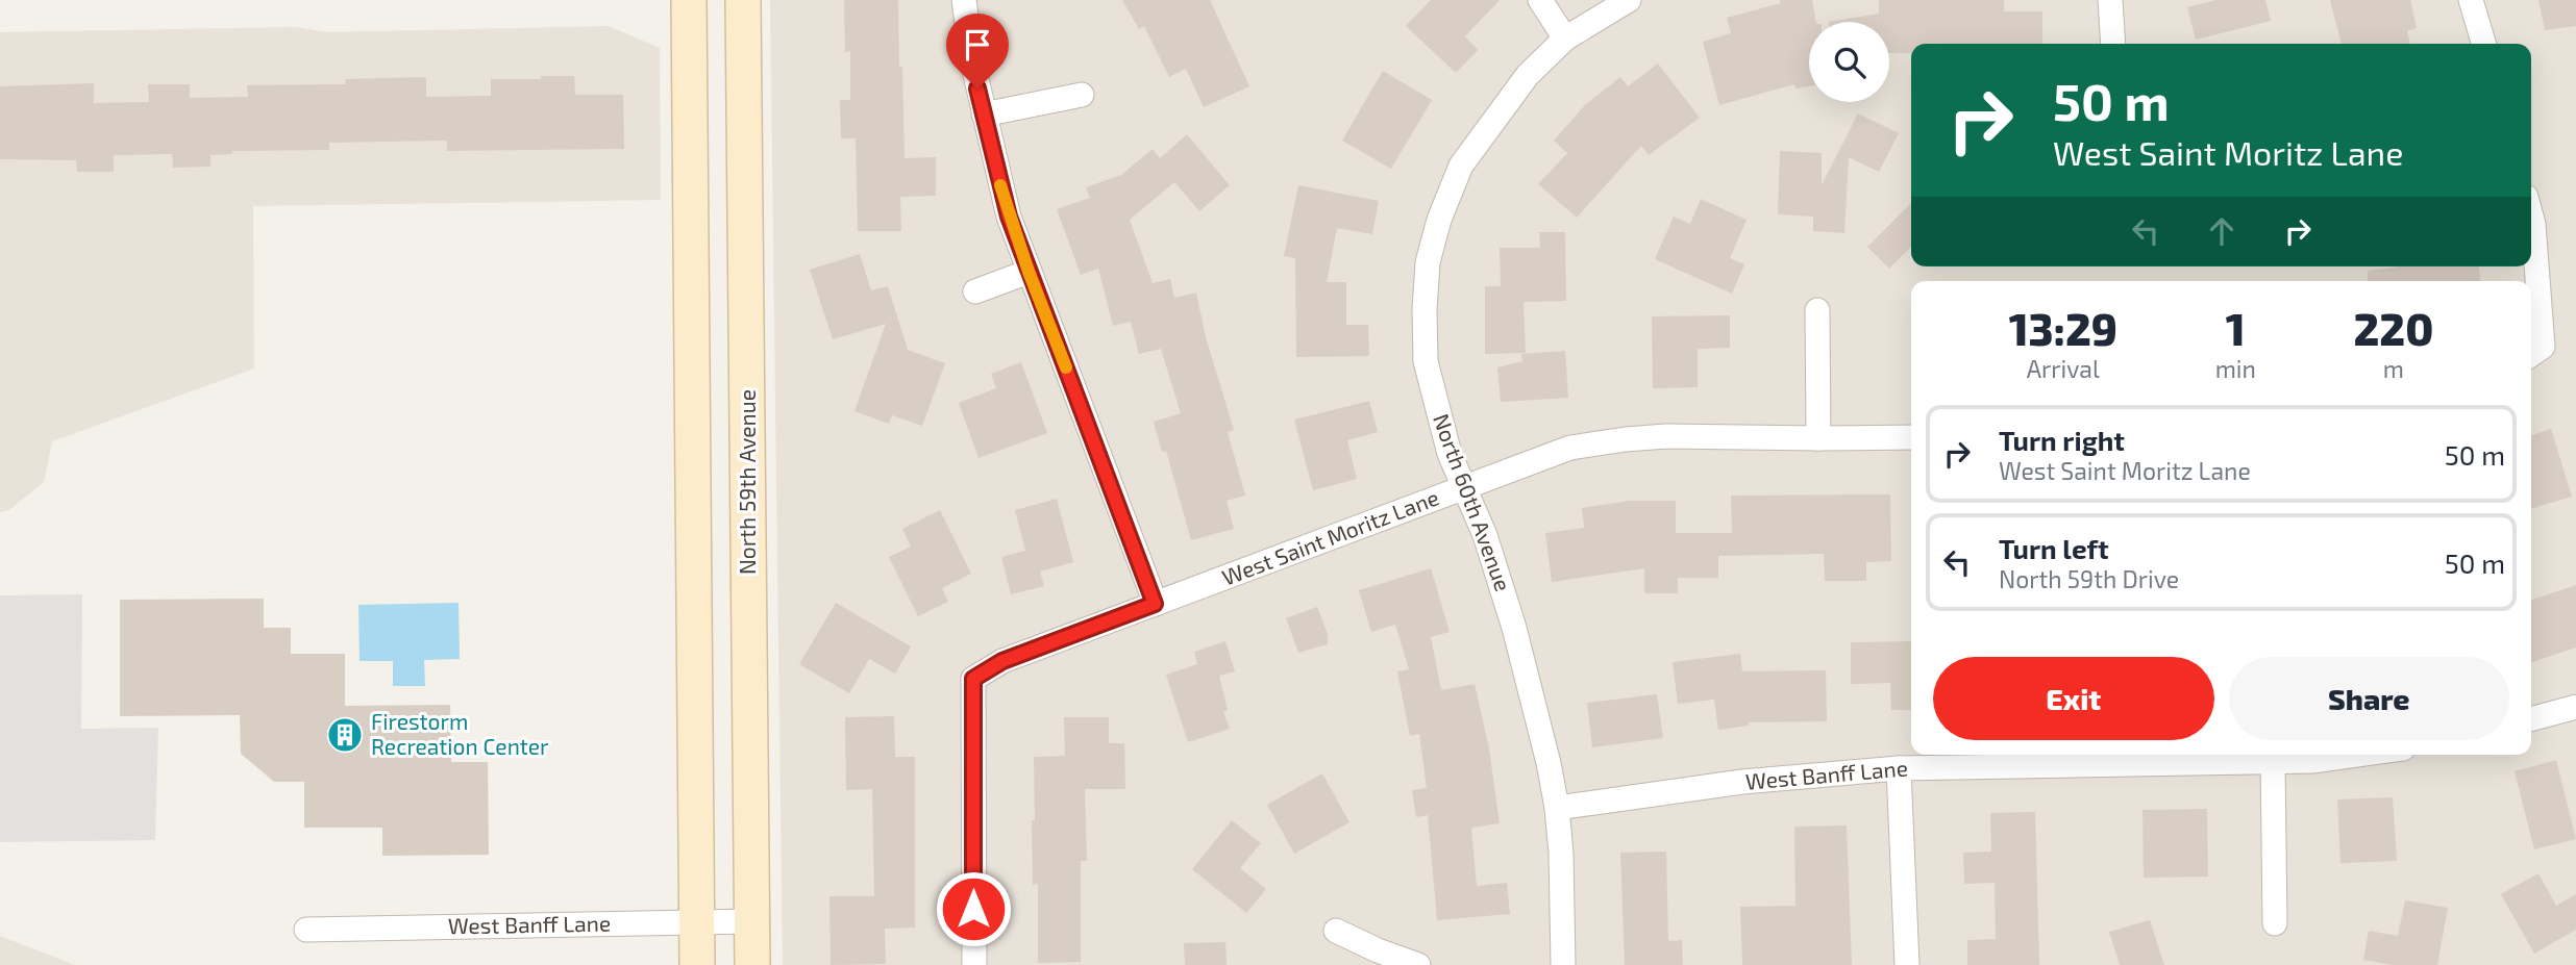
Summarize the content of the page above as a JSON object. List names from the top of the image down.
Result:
{
  "streets": {
    "main road": ["North 59th Avenue"],
    "street": ["North 60th Avenue", "West Saint Moritz Lane", "West Banff Lane"]
  },
  "crossings": [
    ["North 59th Avenue", "West Banff Lane"],
    ["North 60th Avenue", "West Saint Moritz Lane"],
    ["North 60th Avenue", "West Banff Lane"]
  ],
  "places": {
    "building": ["Firestorm Recreation Center"]
  },
  "page": {
    "turn": ["50 m", "West Saint Moritz Lane"],
    "eta": [
      "13:29",
      "Arrival",
      "1",
      "min",
      "220",
      "m"
    ],
    "list": [
      {
        "name": "Turn right",
        "note": "West Saint Moritz Lane",
        "value": "50 m"
      },
      {
        "name": "Turn left",
        "note": "North 59th Drive",
        "value": "50 m"
      }
    ],
    "buttons": ["Exit", "Share"]
  }
}
